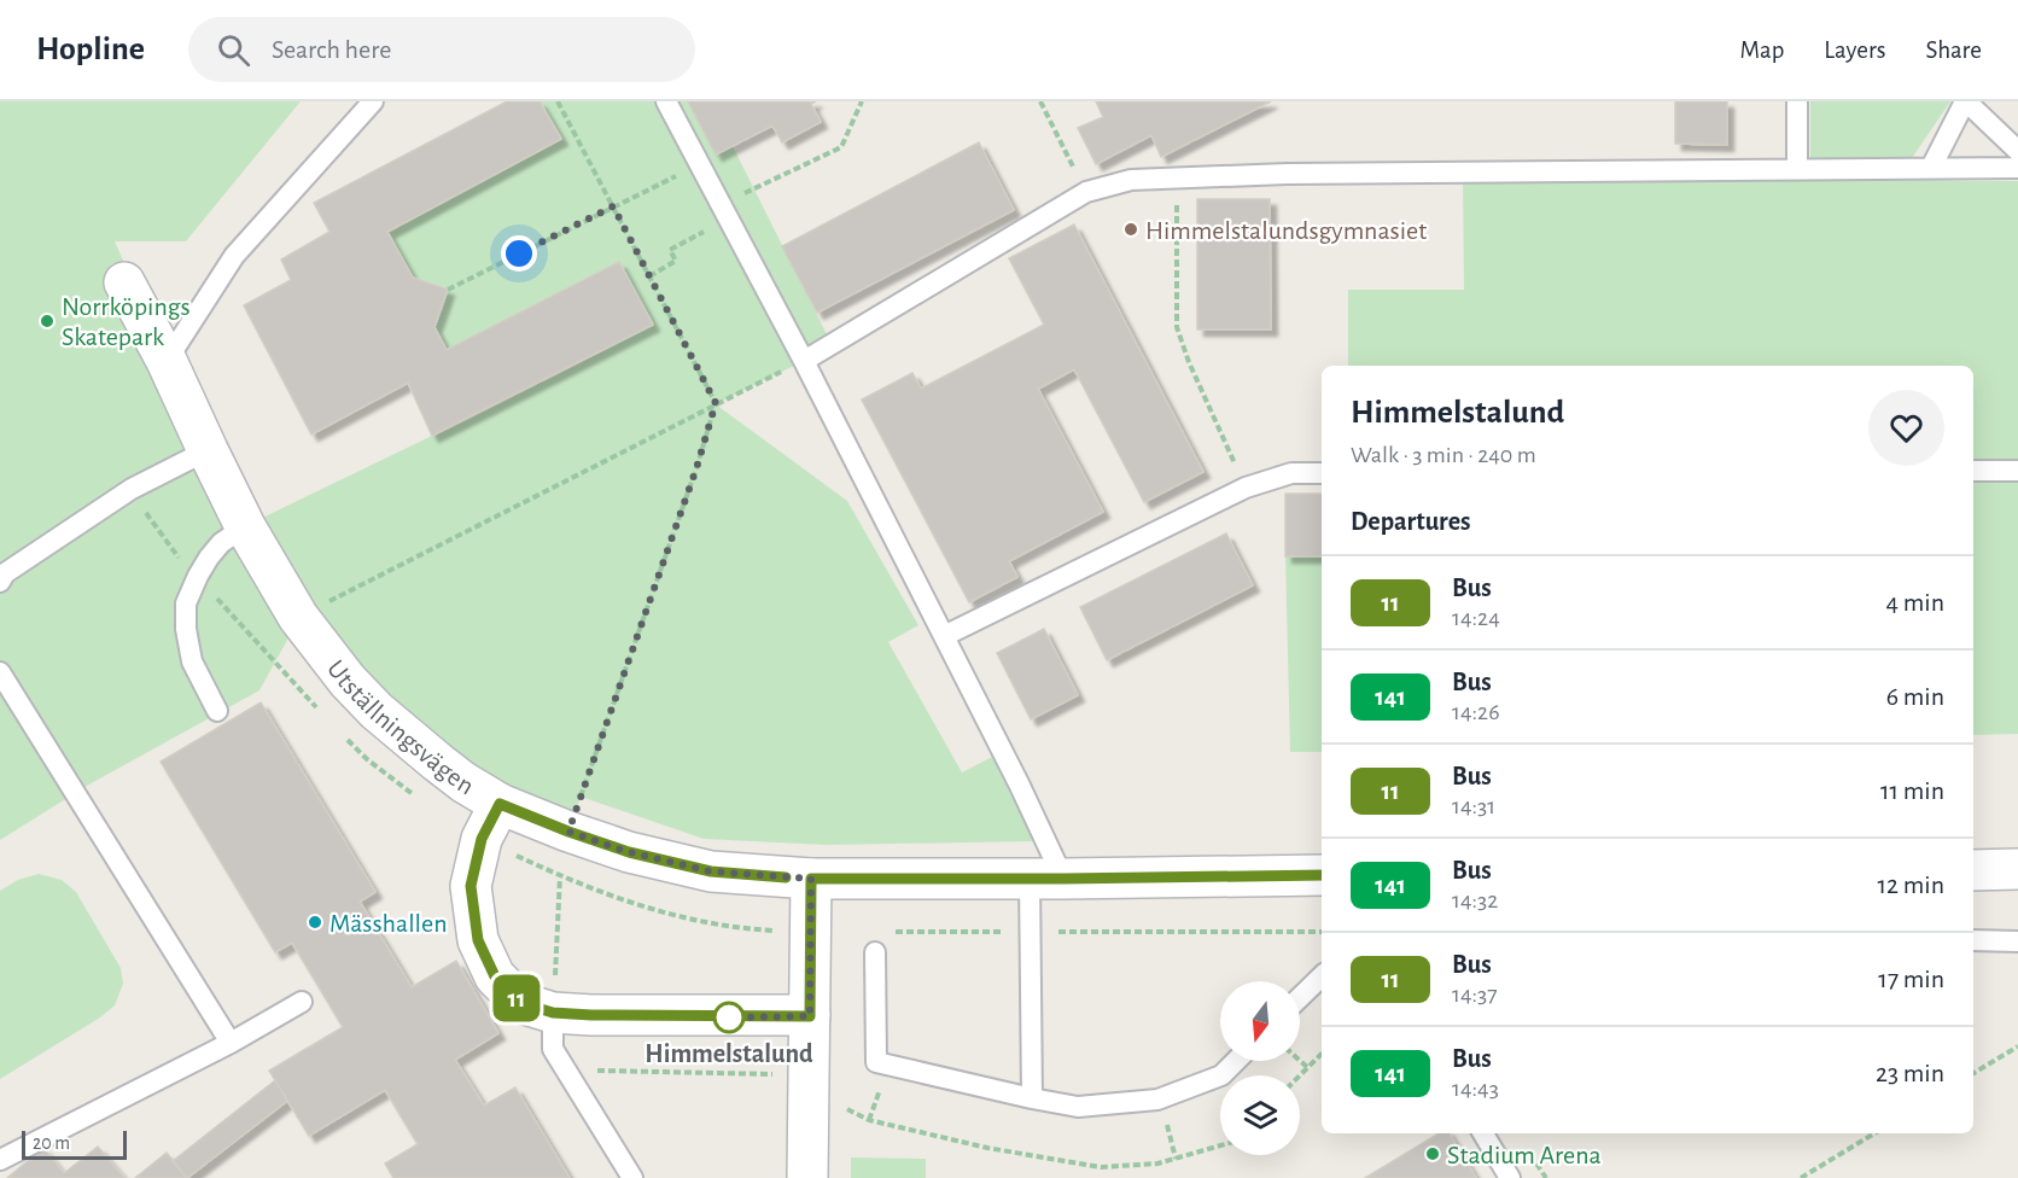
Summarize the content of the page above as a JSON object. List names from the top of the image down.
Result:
{
  "streets": {
    "street": ["Utställningsvägen"]
  },
  "places": [
    "Himmelstalundsgymnasiet",
    "Norrköpings Skatepark",
    "Mässhallen",
    "Himmelstalund",
    "Stadium Arena"
  ],
  "lines": ["bus line 11"],
  "scale_bar": "20 m",
  "north": "bottom",
  "page": {
    "header": "Hopline",
    "search": "Search here",
    "nav": ["Map", "Layers", "Share"],
    "on_map": "11",
    "heading": [
      ["Himmelstalund", "Walk · 3 min · 240 m"],
      "Departures"
    ],
    "list": [
      {
        "mark": "11",
        "name": "Bus",
        "note": "14:24",
        "value": "4 min"
      },
      {
        "mark": "141",
        "name": "Bus",
        "note": "14:26",
        "value": "6 min"
      },
      {
        "mark": "11",
        "name": "Bus",
        "note": "14:31",
        "value": "11 min"
      },
      {
        "mark": "141",
        "name": "Bus",
        "note": "14:32",
        "value": "12 min"
      },
      {
        "mark": "11",
        "name": "Bus",
        "note": "14:37",
        "value": "17 min"
      },
      {
        "mark": "141",
        "name": "Bus",
        "note": "14:43",
        "value": "23 min"
      }
    ],
    "scale": "20 m"
  }
}
